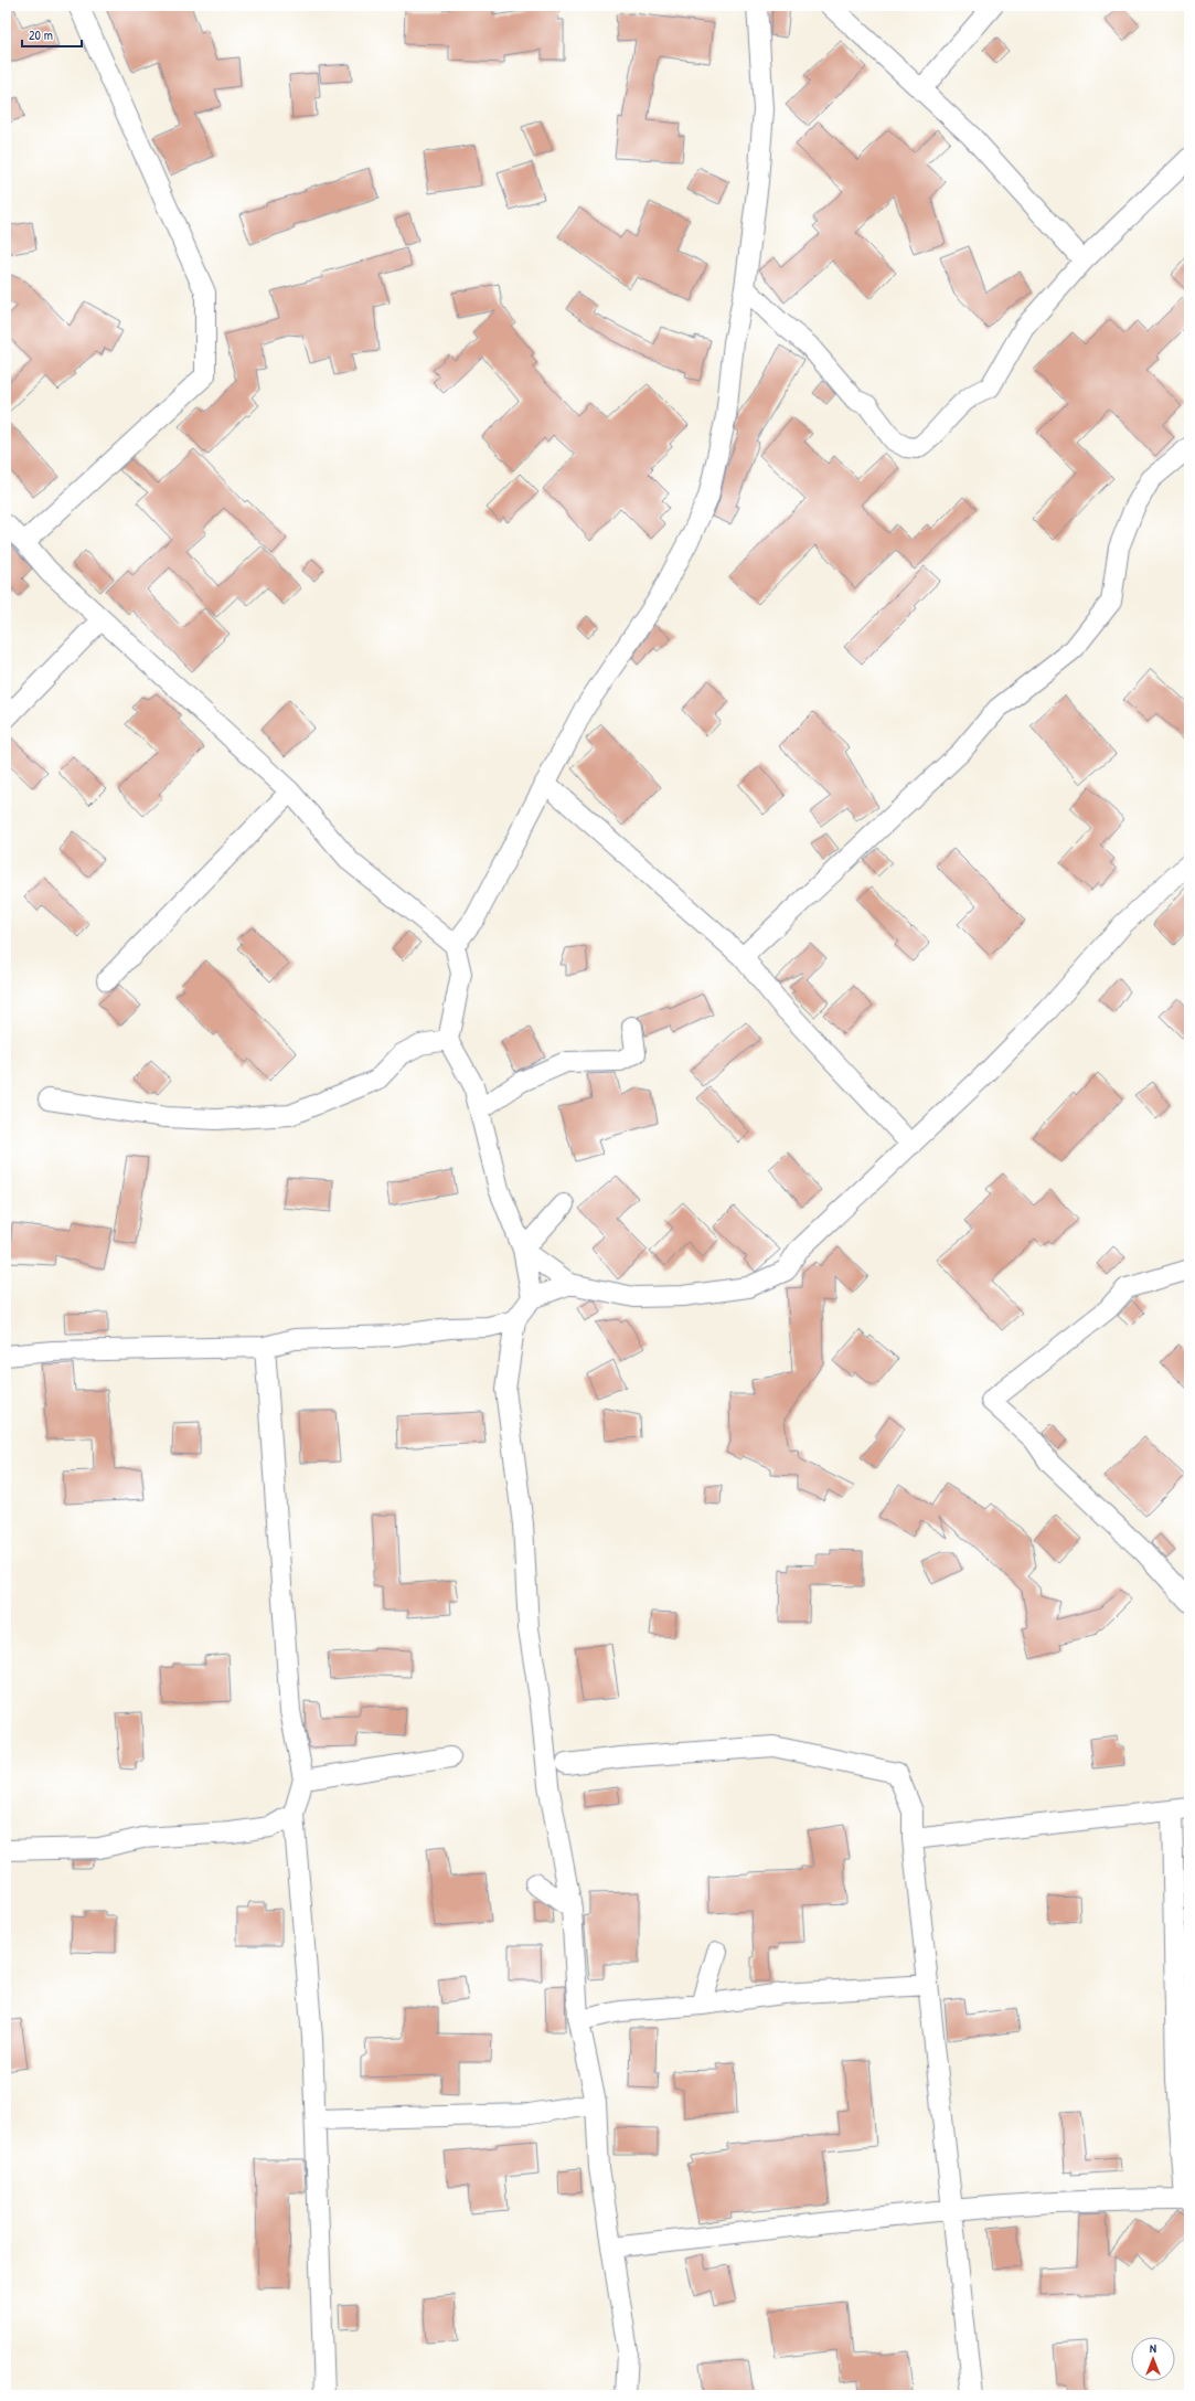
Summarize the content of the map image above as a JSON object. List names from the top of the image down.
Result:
{
  "scale_bar": "20 m",
  "north": "top"
}
